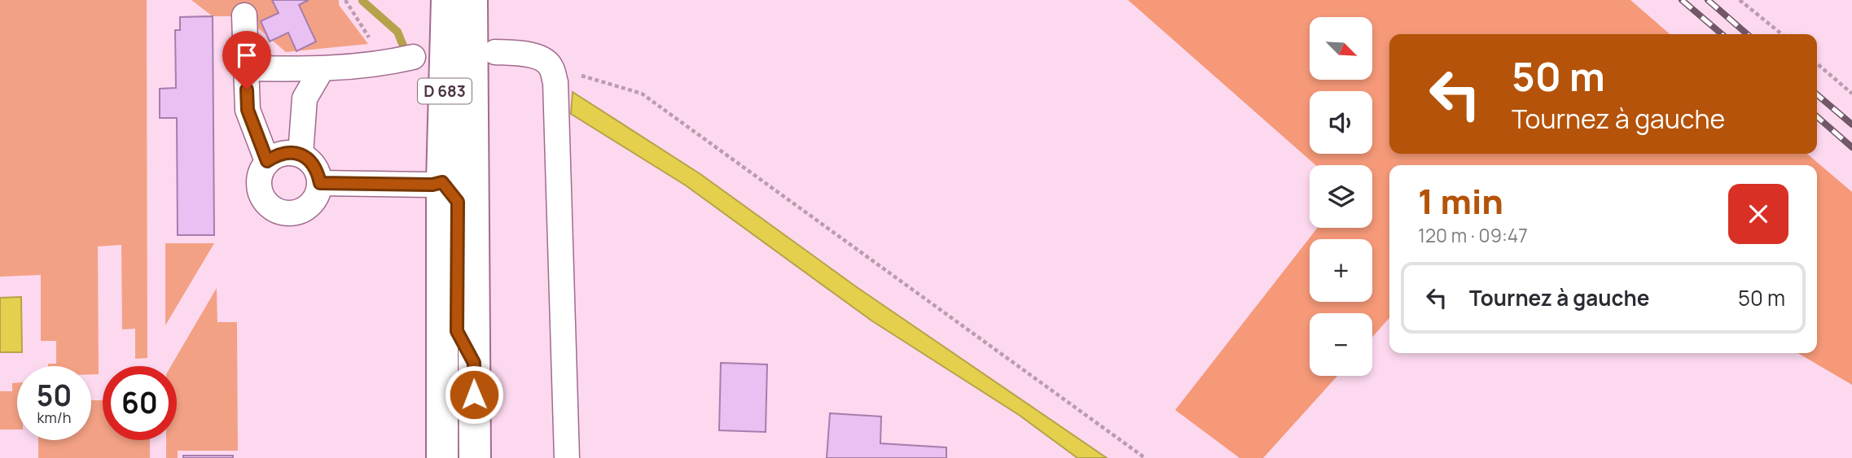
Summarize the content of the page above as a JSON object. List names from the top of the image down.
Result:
{
  "streets": {
    "main road": ["D 683"]
  },
  "north": "bottom right",
  "page": {
    "map_buttons": ["+", "−"],
    "turn": ["50 m", "Tournez à gauche"],
    "heading": ["1 min", "120 m · 09:47"],
    "list": [
      {
        "name": "Tournez à gauche",
        "value": "50 m"
      }
    ],
    "speed": "50 km/h",
    "limit": "60"
  }
}
